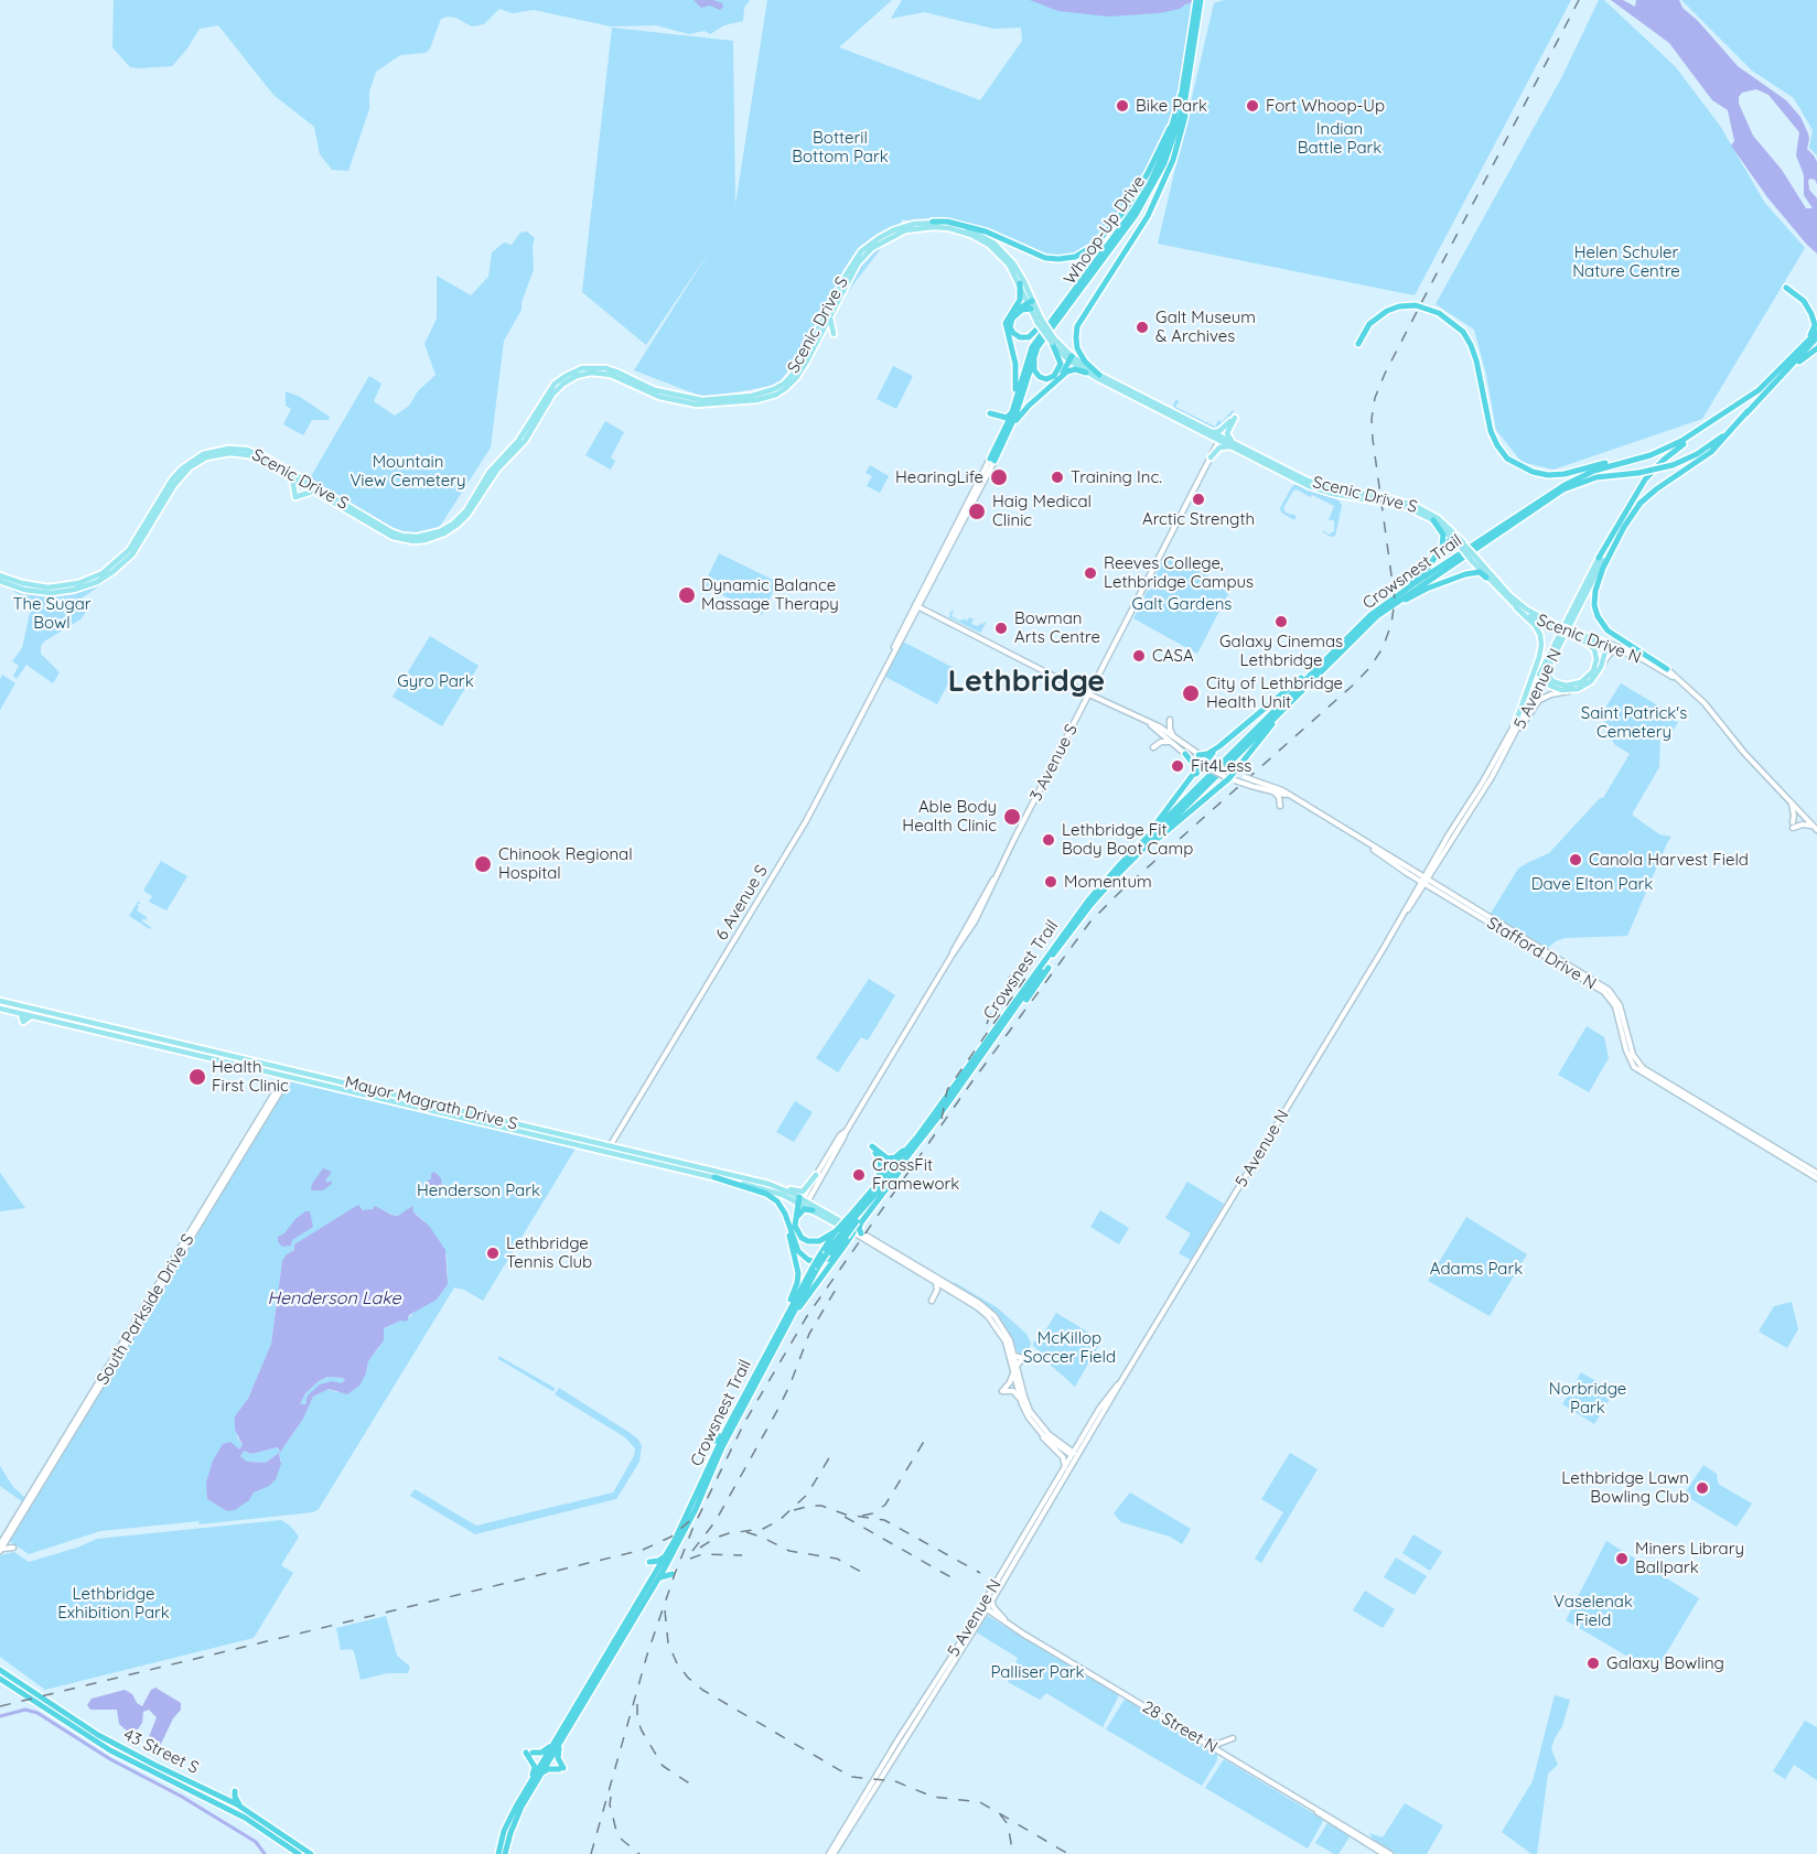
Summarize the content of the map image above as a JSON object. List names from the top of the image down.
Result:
{
  "streets": {
    "highway": [
      "Whoop-Up Drive",
      "Crowsnest Trail",
      "6 Avenue S",
      "43 Street S"
    ],
    "main road": [
      "Scenic Drive S",
      "Scenic Drive N",
      "5 Avenue N",
      "3 Avenue S",
      "Stafford Drive N",
      "Mayor Magrath Drive S",
      "South Parkside Drive S",
      "28 Street N"
    ]
  },
  "crossings": [
    ["Whoop-Up Drive", "6 Avenue S"],
    ["Scenic Drive S", "Scenic Drive N"],
    ["Scenic Drive S", "3 Avenue S"],
    ["Crowsnest Trail", "Mayor Magrath Drive S"],
    ["5 Avenue N", "Stafford Drive N"],
    ["5 Avenue N", "28 Street N"],
    ["3 Avenue S", "Stafford Drive N"],
    ["3 Avenue S", "Mayor Magrath Drive S"],
    ["6 Avenue S", "Stafford Drive N"],
    ["6 Avenue S", "Mayor Magrath Drive S"],
    ["Mayor Magrath Drive S", "South Parkside Drive S"]
  ],
  "districts": ["Lethbridge"],
  "water": ["Henderson Lake"],
  "parks": [
    "Indian Battle Park",
    "Botteril Bottom Park",
    "Helen Schuler Nature Centre",
    "Mountain View Cemetery",
    "The Sugar Bowl",
    "Galt Gardens",
    "Gyro Park",
    "Saint Patrick's Cemetery",
    "Dave Elton Park",
    "Henderson Park",
    "Adams Park",
    "McKillop Soccer Field",
    "Norbridge Park",
    "Lethbridge Exhibition Park",
    "Vaselenak Field",
    "Palliser Park"
  ],
  "places": [
    "Bike Park",
    "Fort Whoop-Up",
    "Galt Museum & Archives",
    "HearingLife",
    "Training Inc.",
    "Arctic Strength",
    "Haig Medical Clinic",
    "Reeves College, Lethbridge Campus",
    "Dynamic Balance Massage Therapy",
    "Galaxy Cinemas Lethbridge",
    "Bowman Arts Centre",
    "CASA",
    "City of Lethbridge Health Unit",
    "Fit4Less",
    "Able Body Health Clinic",
    "Lethbridge Fit Body Boot Camp",
    "Canola Harvest Field",
    "Chinook Regional Hospital",
    "Momentum",
    "Health First Clinic",
    "CrossFit Framework",
    "Lethbridge Tennis Club",
    "Lethbridge Lawn Bowling Club",
    "Miners Library Ballpark",
    "Galaxy Bowling"
  ]
}
